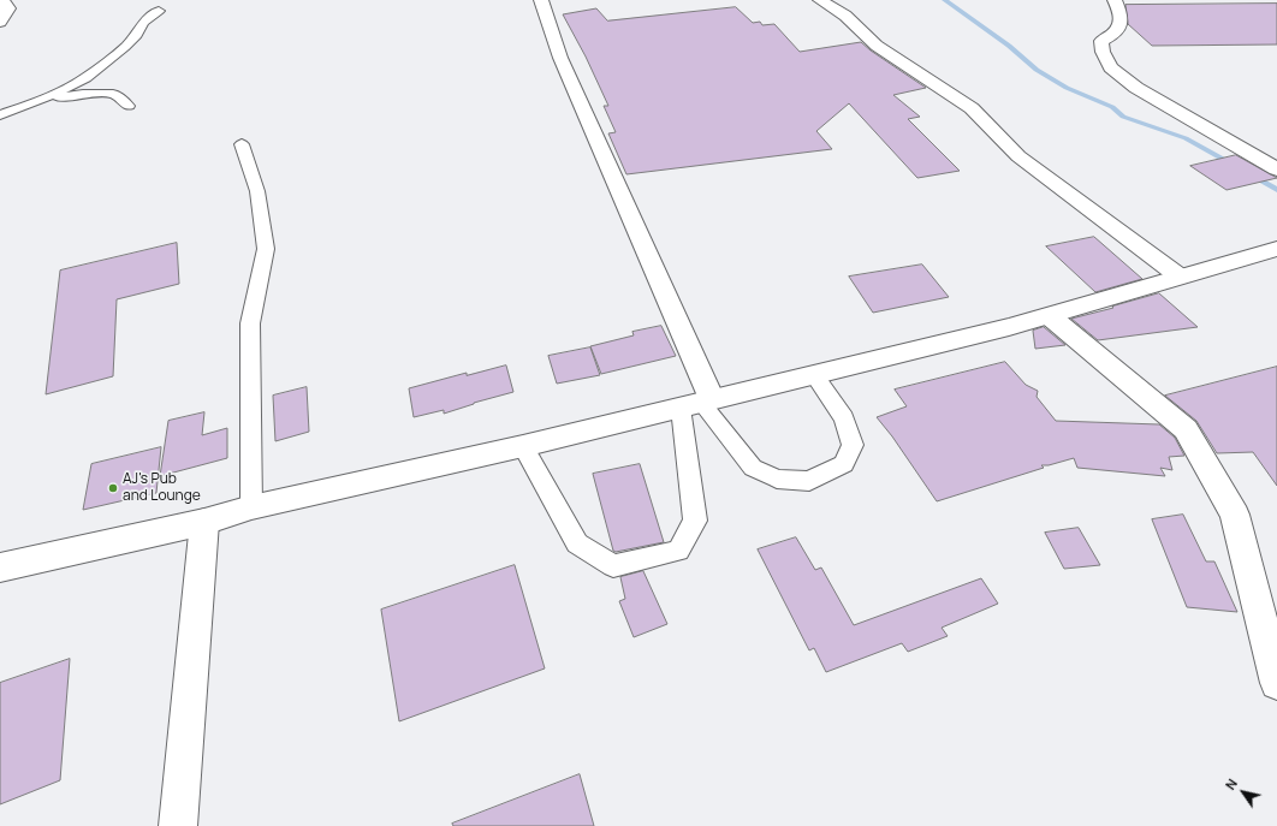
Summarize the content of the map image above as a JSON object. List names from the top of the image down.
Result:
{
  "places": ["AJ's Pub and Lounge"],
  "north": "top left"
}
